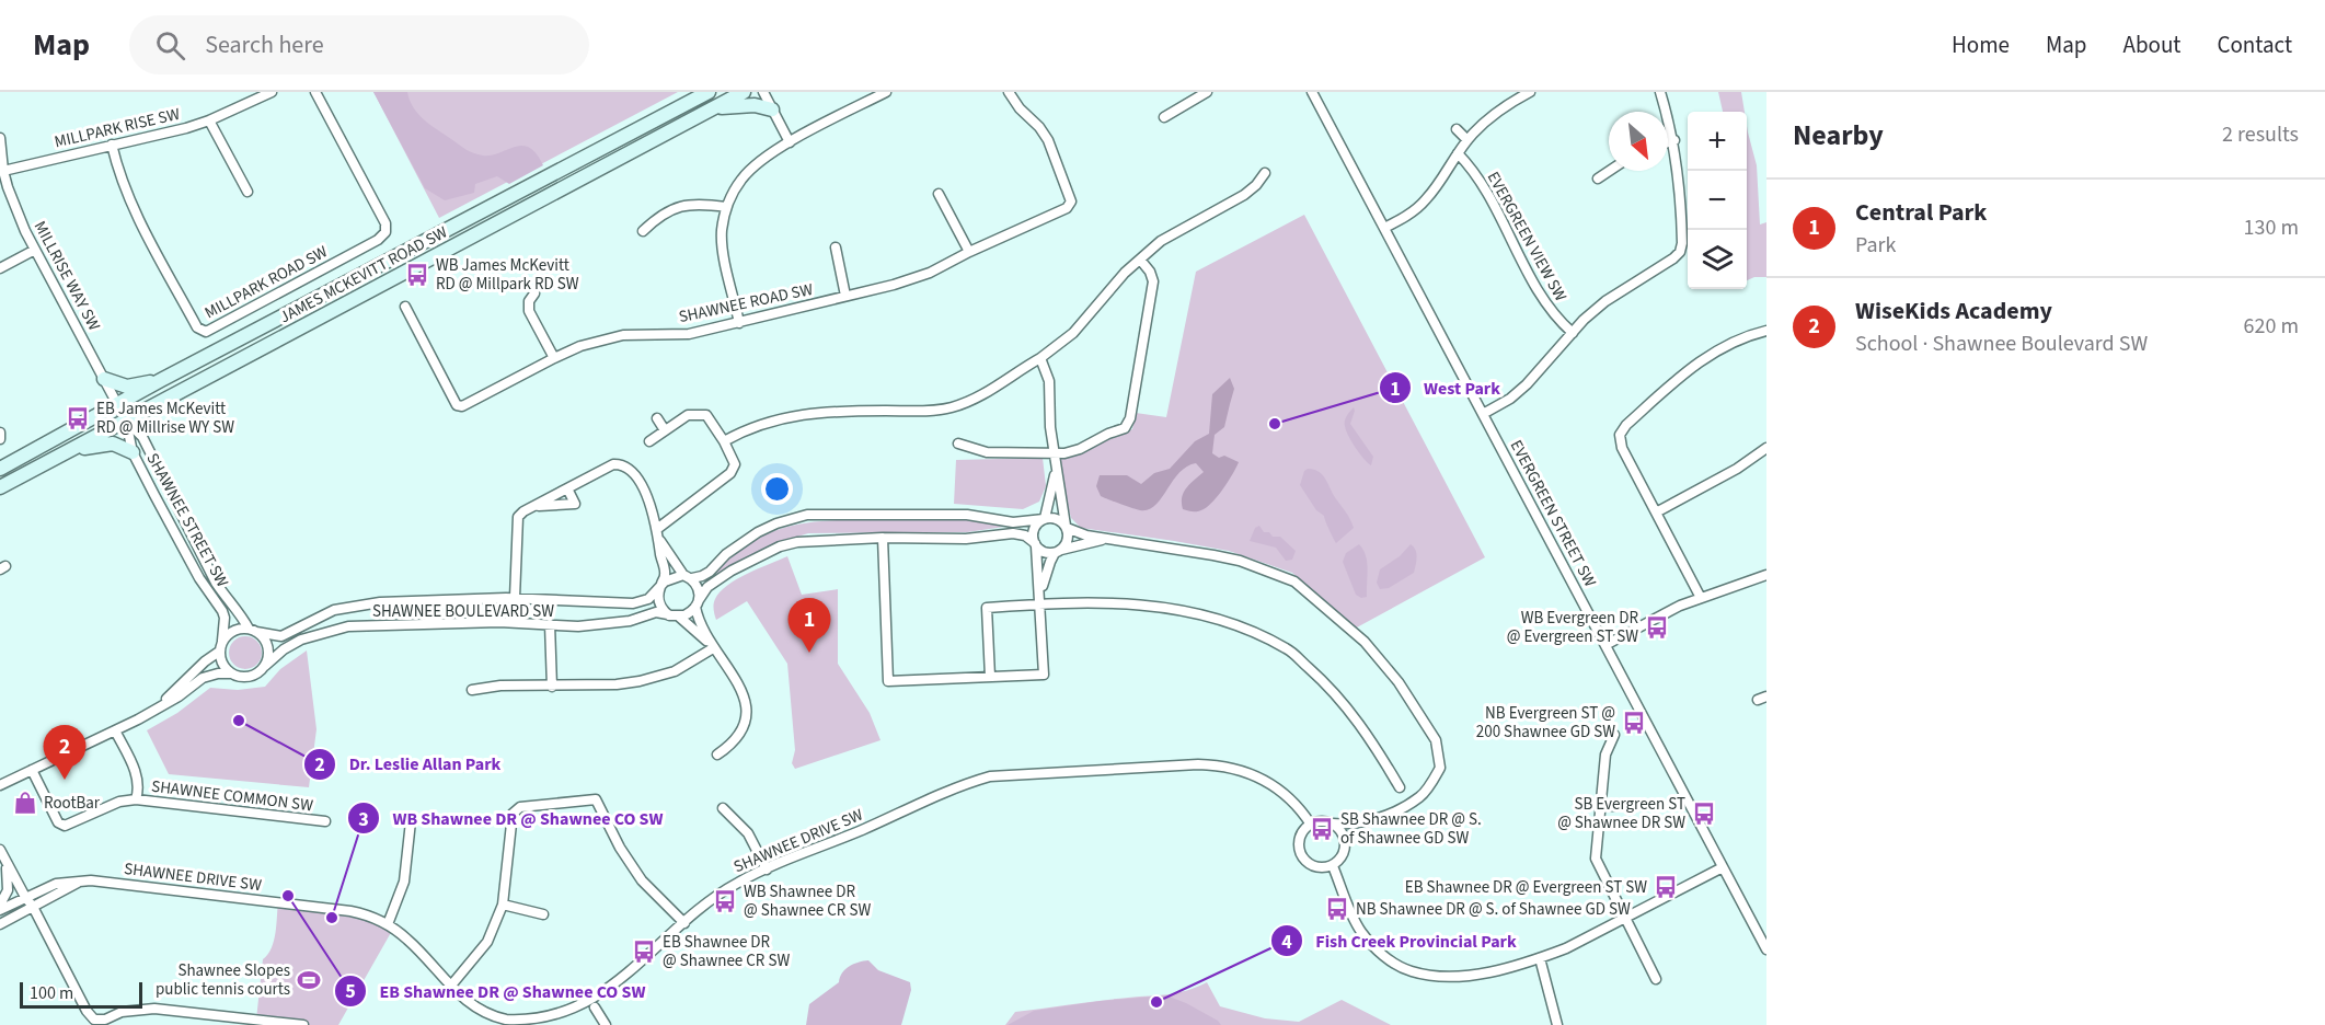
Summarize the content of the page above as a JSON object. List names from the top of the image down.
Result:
{
  "streets": {
    "main road": ["JAMES MCKEVITT ROAD SW"],
    "street": [
      "MILLPARK RISE SW",
      "EVERGREEN VIEW SW",
      "MILLRISE WAY SW",
      "MILLPARK ROAD SW",
      "SHAWNEE ROAD SW",
      "EVERGREEN STREET SW",
      "SHAWNEE STREET SW",
      "SHAWNEE BOULEVARD SW",
      "SHAWNEE COMMON SW",
      "SHAWNEE DRIVE SW"
    ]
  },
  "crossings": [
    ["MILLPARK RISE SW", "MILLRISE WAY SW"],
    ["MILLPARK RISE SW", "MILLPARK ROAD SW"],
    ["JAMES MCKEVITT ROAD SW", "MILLRISE WAY SW"],
    ["JAMES MCKEVITT ROAD SW", "SHAWNEE STREET SW"],
    ["MILLRISE WAY SW", "SHAWNEE STREET SW"],
    ["SHAWNEE STREET SW", "SHAWNEE BOULEVARD SW"]
  ],
  "places": {
    "bus stop": [
      "WB James McKevitt RD @ Millpark RD SW",
      "EB James McKevitt RD @ Millrise WY SW",
      "WB Evergreen DR @ Evergreen ST SW",
      "NB Evergreen ST @ 200 Shawnee GD SW",
      "SB Evergreen ST @ Shawnee DR SW",
      "SB Shawnee DR @ S. of Shawnee GD SW",
      "EB Shawnee DR @ Evergreen ST SW",
      "WB Shawnee DR @ Shawnee CR SW",
      "NB Shawnee DR @ S. of Shawnee GD SW",
      "EB Shawnee DR @ Shawnee CR SW"
    ],
    "other": [
      "West Park",
      "Dr. Leslie Allan Park",
      "EB Shawnee DR @ Shawnee CO SW",
      "WB Shawnee DR @ Shawnee CO SW",
      "Fish Creek Provincial Park"
    ],
    "shop": ["RootBar"],
    "sports": ["Shawnee Slopes public tennis courts"]
  },
  "scale_bar": "100 m",
  "north": "bottom right",
  "page": {
    "header": "Map",
    "search": "Search here",
    "nav": [
      "Home",
      "Map",
      "About",
      "Contact"
    ],
    "heading": ["Nearby", "2 results"],
    "map_buttons": ["+", "−"],
    "list": [
      {
        "mark": "1",
        "name": "Central Park",
        "note": "Park",
        "value": "130 m"
      },
      {
        "mark": "2",
        "name": "WiseKids Academy",
        "note": "School · Shawnee Boulevard SW",
        "value": "620 m"
      }
    ],
    "pins": ["1", "2"],
    "scale": "100 m"
  }
}
